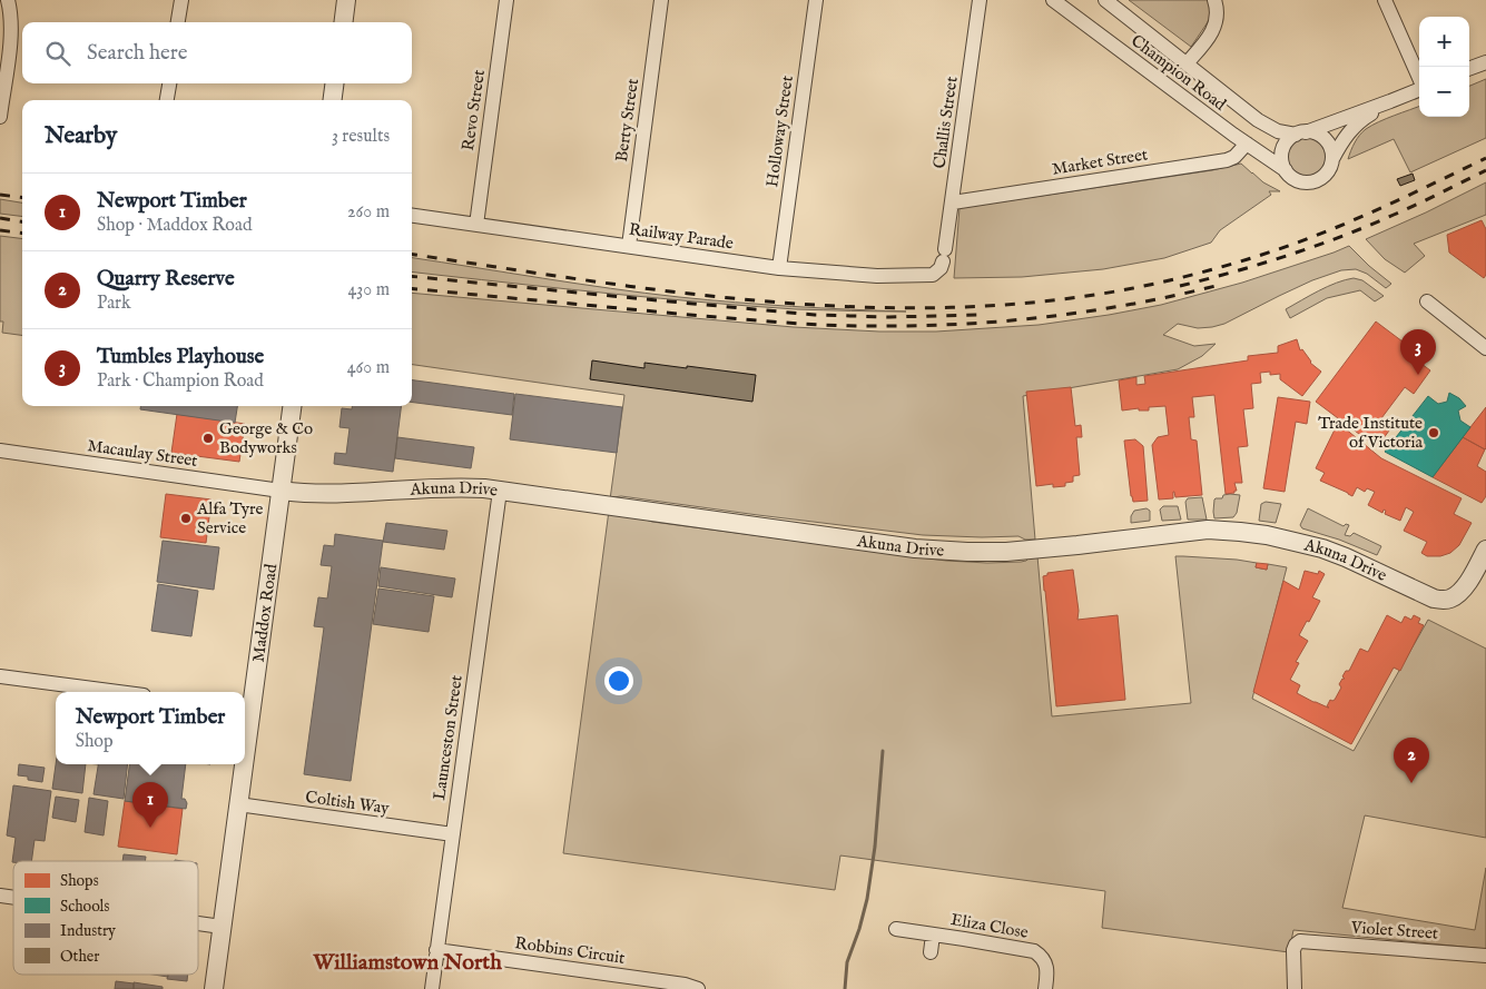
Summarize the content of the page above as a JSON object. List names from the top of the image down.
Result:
{
  "streets": {
    "street": [
      "Champion Road",
      "Revo Street",
      "Berty Street",
      "Challis Street",
      "Holloway Street",
      "Market Street",
      "Railway Parade",
      "Macaulay Street",
      "Akuna Drive",
      "Maddox Road",
      "Launceston Street",
      "Coltish Way",
      "Eliza Close",
      "Violet Street",
      "Robbins Circuit"
    ]
  },
  "crossings": [
    ["Champion Road", "Market Street"],
    ["Revo Street", "Railway Parade"],
    ["Berty Street", "Railway Parade"],
    ["Challis Street", "Market Street"],
    ["Challis Street", "Railway Parade"],
    ["Holloway Street", "Railway Parade"],
    ["Macaulay Street", "Akuna Drive"],
    ["Macaulay Street", "Maddox Road"],
    ["Akuna Drive", "Maddox Road"],
    ["Akuna Drive", "Launceston Street"],
    ["Maddox Road", "Coltish Way"],
    ["Launceston Street", "Coltish Way"],
    ["Launceston Street", "Robbins Circuit"]
  ],
  "districts": ["Williamstown North"],
  "places": ["Trade Institute of Victoria", "George & Co Bodyworks", "Alfa Tyre Service"],
  "legend": [
    "Shops",
    "Schools",
    "Industry",
    "Other"
  ],
  "page": {
    "map_buttons": ["+", "−"],
    "search": "Search here",
    "heading": ["Nearby", "3 results"],
    "list": [
      {
        "mark": "1",
        "name": "Newport Timber",
        "note": "Shop · Maddox Road",
        "value": "260 m"
      },
      {
        "mark": "2",
        "name": "Quarry Reserve",
        "note": "Park",
        "value": "430 m"
      },
      {
        "mark": "3",
        "name": "Tumbles Playhouse",
        "note": "Park · Champion Road",
        "value": "460 m"
      }
    ],
    "pins": ["3", "2", "1"],
    "popup": ["Newport Timber", "Shop"]
  }
}
